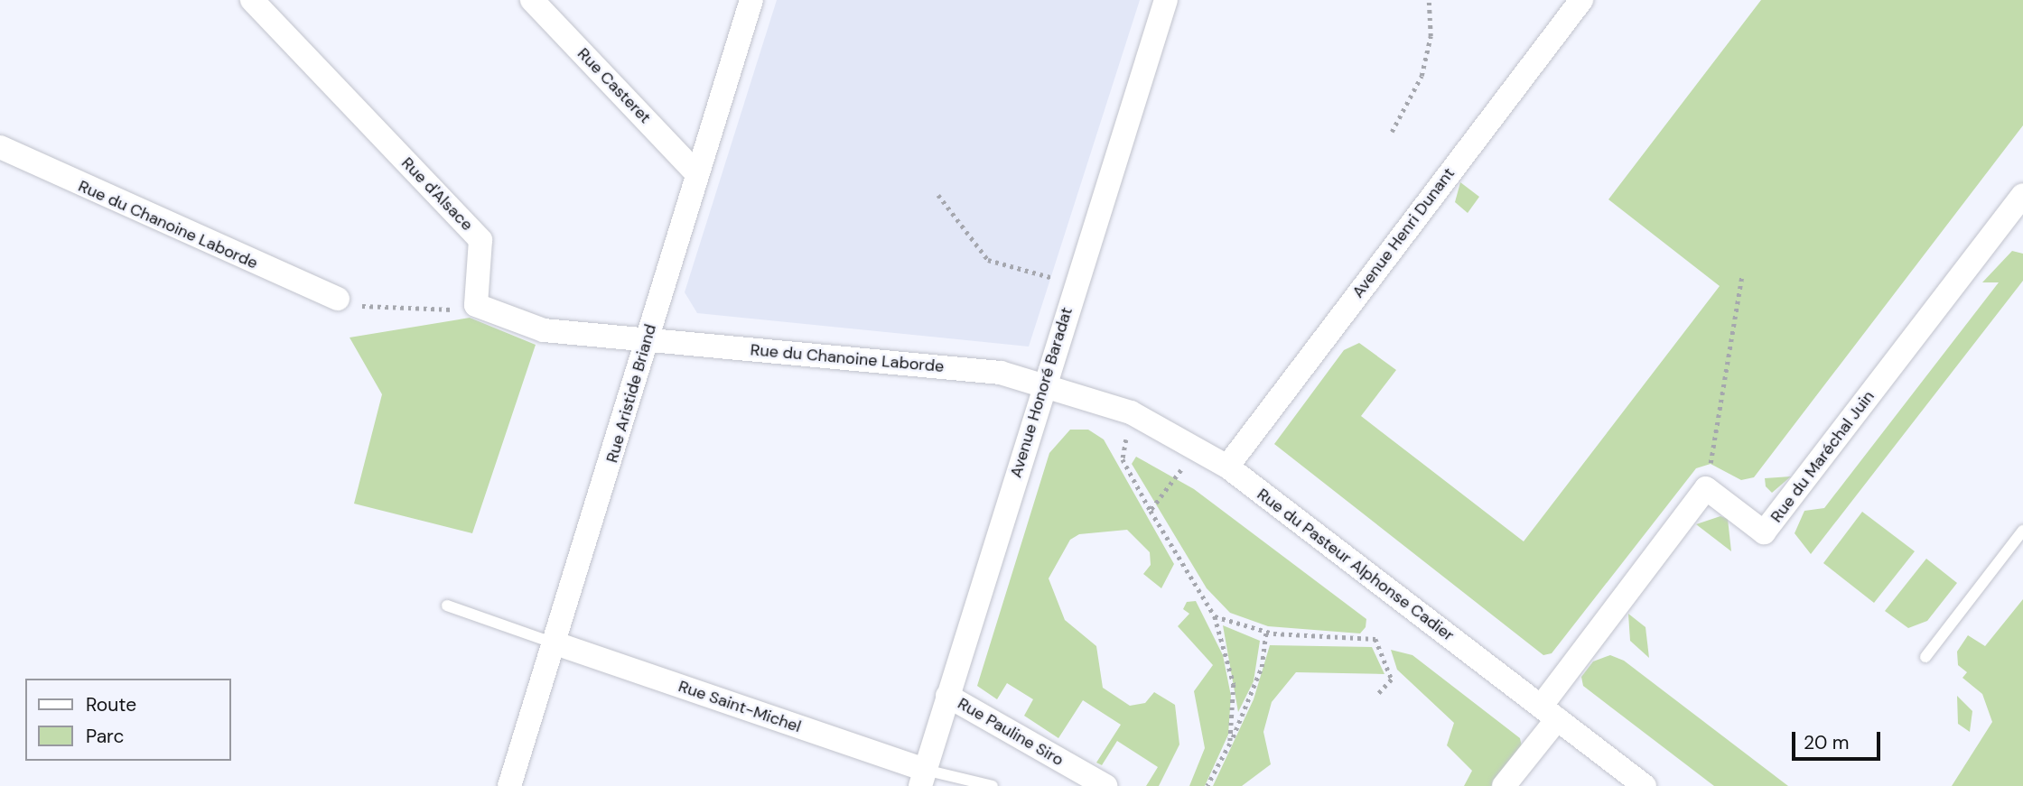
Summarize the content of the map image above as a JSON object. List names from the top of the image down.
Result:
{
  "streets": {
    "street": [
      "Rue Casteret",
      "Rue d'Alsace",
      "Rue du Chanoine Laborde",
      "Avenue Henri Dunant",
      "Avenue Honoré Baradat",
      "Rue Aristide Briand",
      "Rue du Maréchal Juin",
      "Rue du Pasteur Alphonse Cadier",
      "Rue Saint-Michel",
      "Rue Pauline Siro"
    ]
  },
  "crossings": [
    ["Rue Casteret", "Rue Aristide Briand"],
    ["Rue du Chanoine Laborde", "Avenue Honoré Baradat"],
    ["Rue du Chanoine Laborde", "Rue Aristide Briand"],
    ["Rue du Chanoine Laborde", "Rue du Pasteur Alphonse Cadier"],
    ["Avenue Henri Dunant", "Rue du Pasteur Alphonse Cadier"],
    ["Avenue Honoré Baradat", "Rue du Pasteur Alphonse Cadier"],
    ["Avenue Honoré Baradat", "Rue Saint-Michel"],
    ["Avenue Honoré Baradat", "Rue Pauline Siro"],
    ["Rue Aristide Briand", "Rue Saint-Michel"]
  ],
  "legend": ["Route", "Parc"],
  "scale_bar": "20 m"
}
